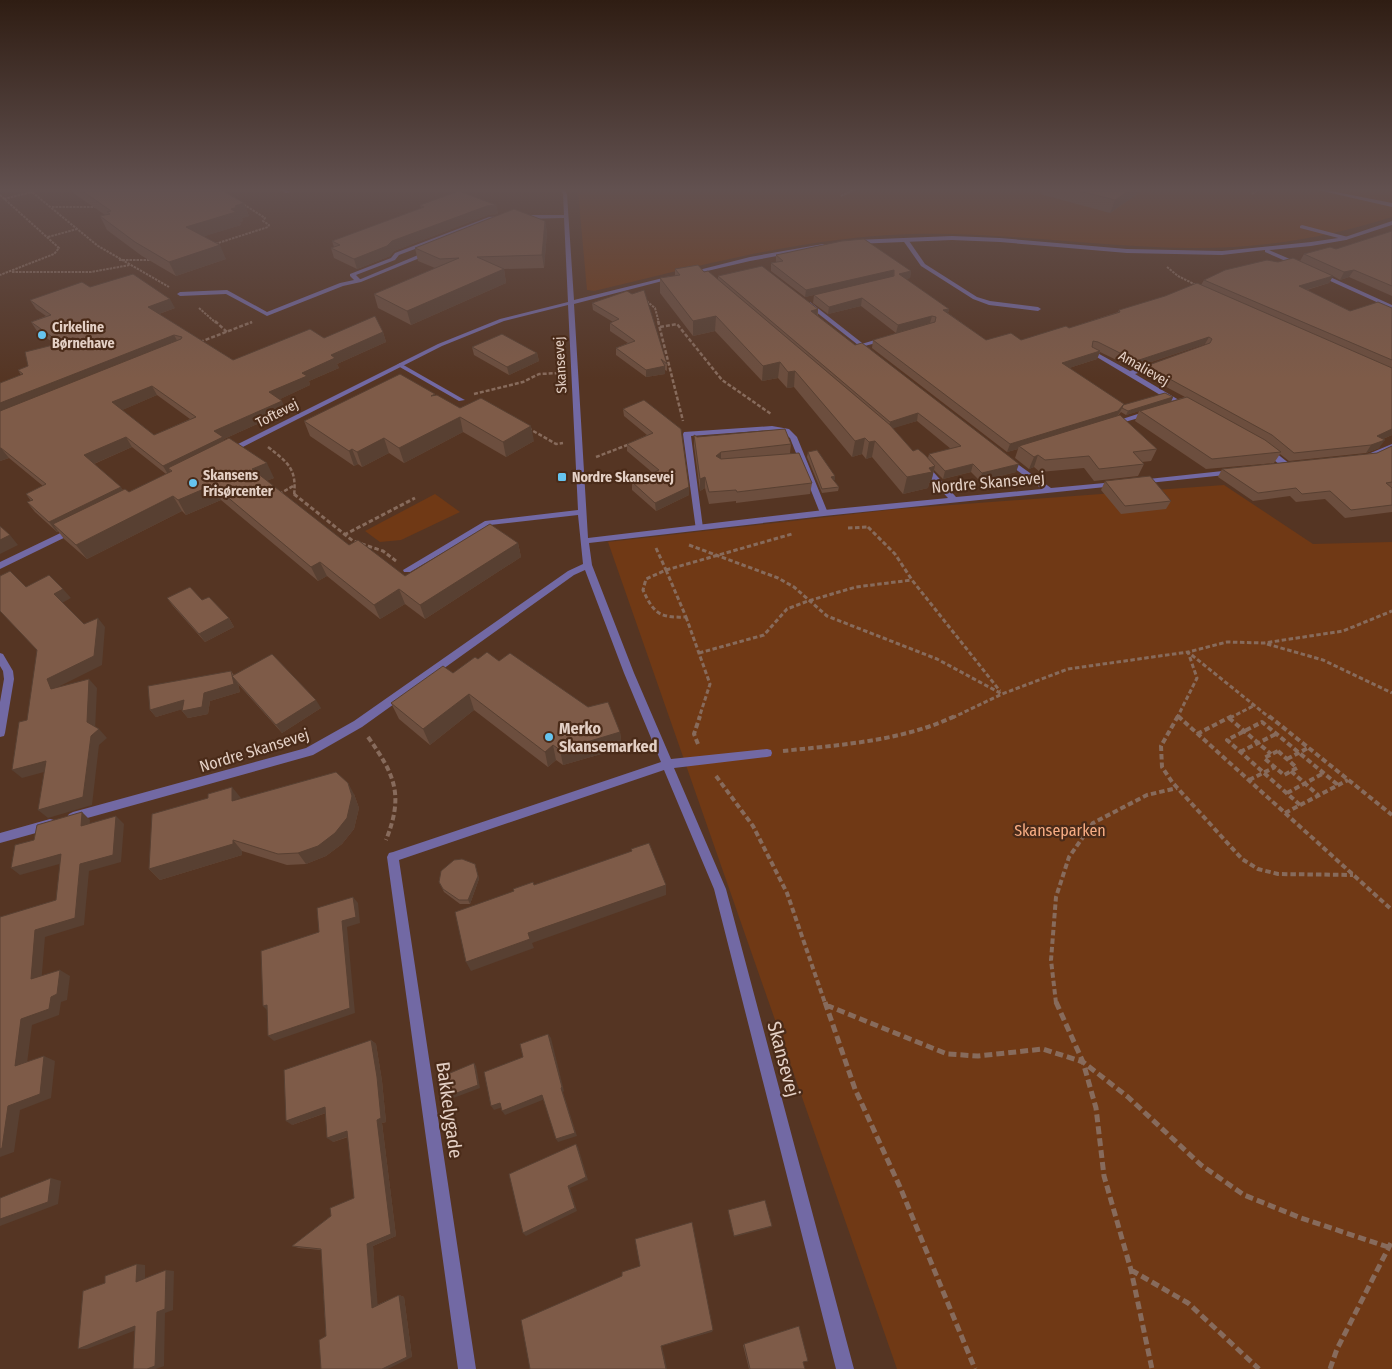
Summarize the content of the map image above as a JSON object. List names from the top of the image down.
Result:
{
  "streets": {
    "street": [
      "Skansevej",
      "Amalievej",
      "Toftevej",
      "Nordre Skansevej",
      "Bakkelygade"
    ]
  },
  "crossings": [
    ["Skansevej", "Toftevej"],
    ["Skansevej", "Nordre Skansevej"]
  ],
  "parks": ["Skanseparken"],
  "places": {
    "other": ["Cirkeline Børnehave", "Skansens Frisørcenter", "Merko Skansemarked"],
    "transit": ["Nordre Skansevej"]
  }
}
